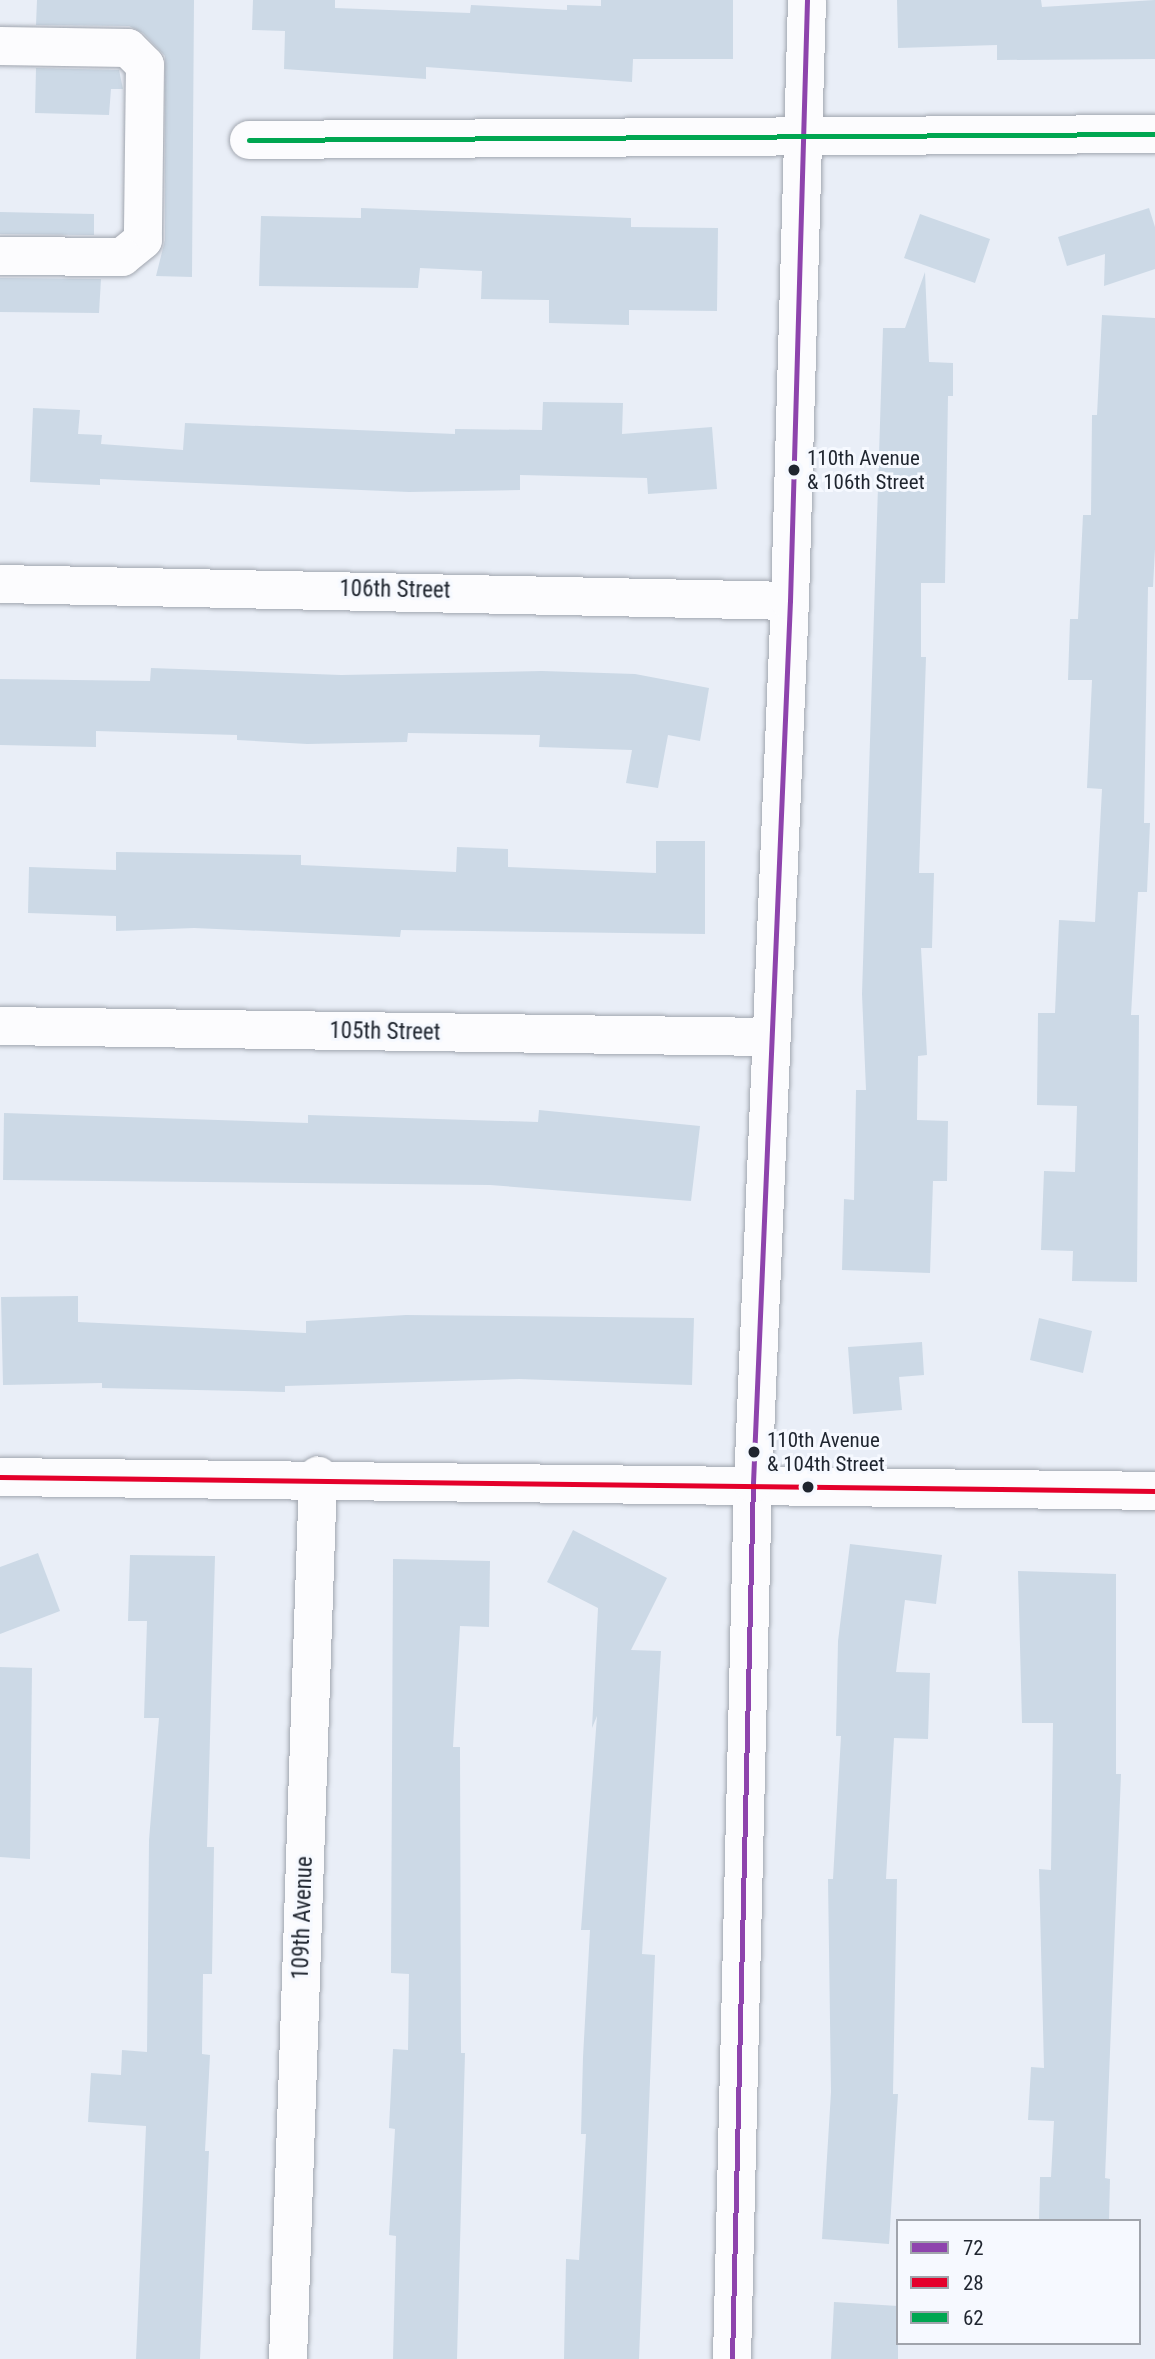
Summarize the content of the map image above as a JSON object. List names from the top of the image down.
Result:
{
  "streets": {
    "street": ["106th Street", "105th Street", "109th Avenue"]
  },
  "places": ["110th Avenue & 106th Street", "110th Avenue & 104th Street"],
  "lines": ["transit line 72", "transit line 62", "transit line 28"],
  "legend": ["72", "28", "62"]
}
